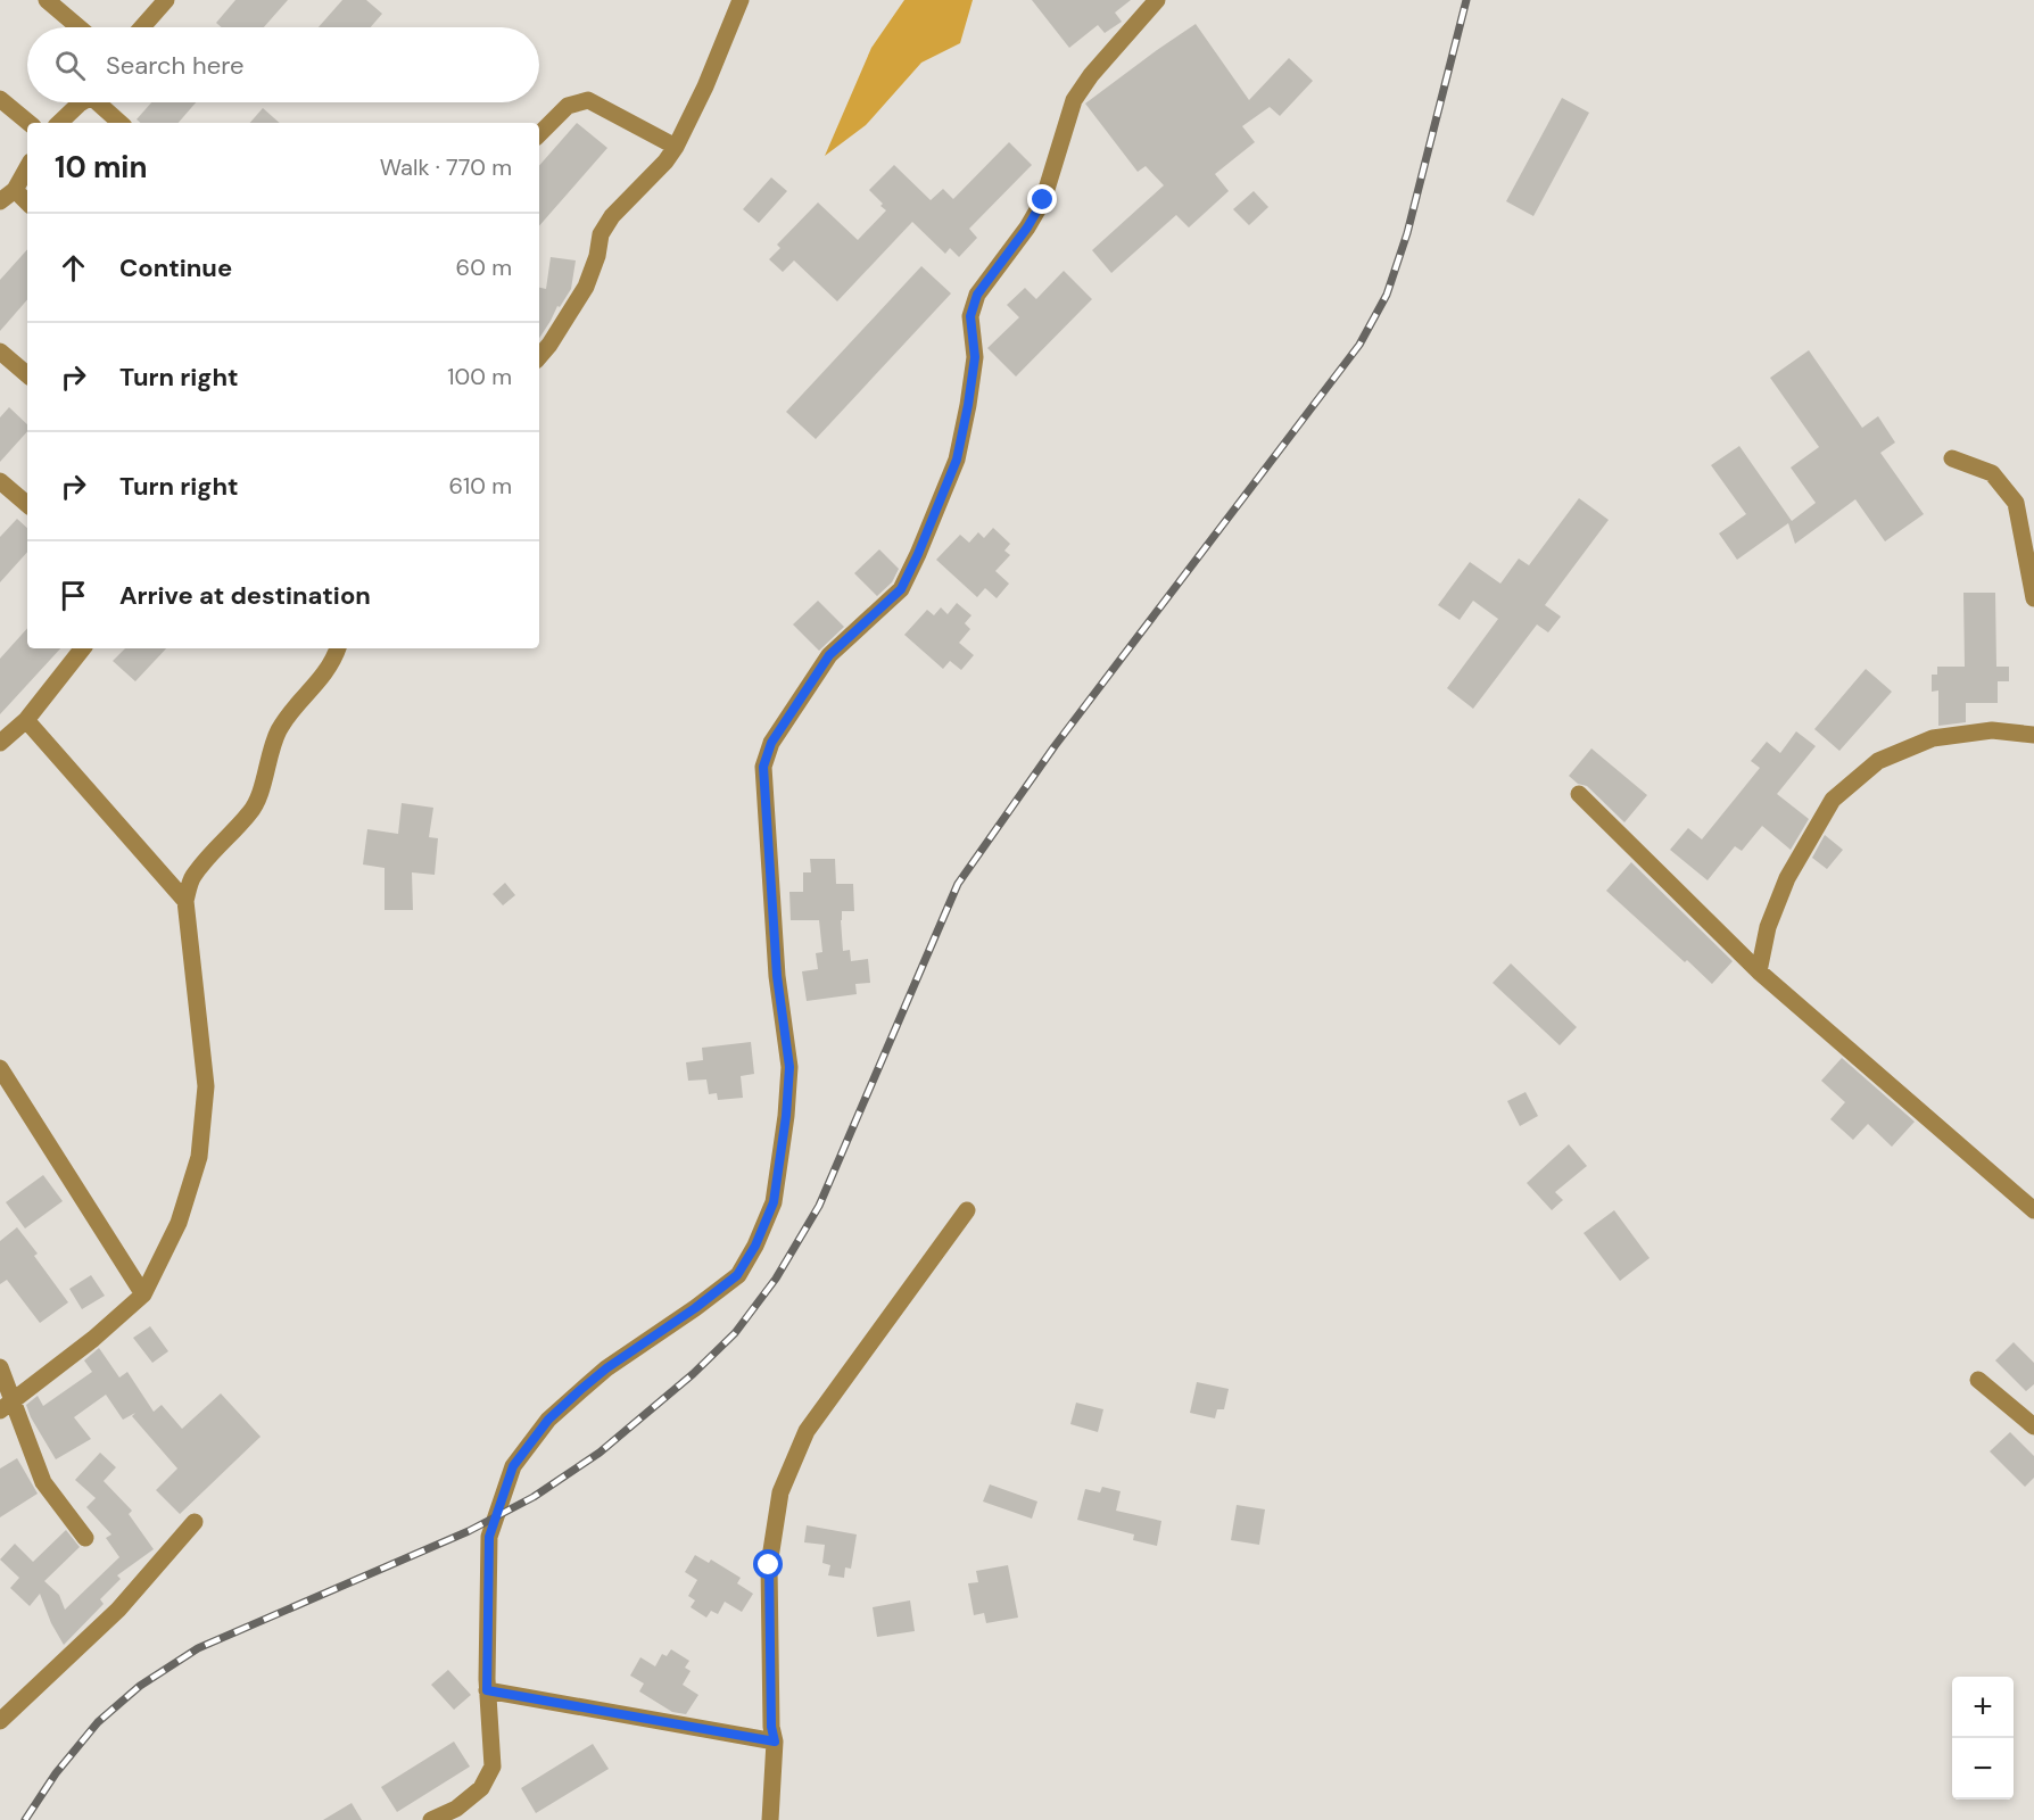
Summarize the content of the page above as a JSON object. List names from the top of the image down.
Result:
{
  "page": {
    "search": "Search here",
    "heading": ["10 min", "Walk · 770 m"],
    "list": [
      ["Continue", "60 m"],
      ["Turn right", "100 m"],
      ["Turn right", "610 m"],
      "Arrive at destination"
    ],
    "map_buttons": ["+", "−"]
  }
}
